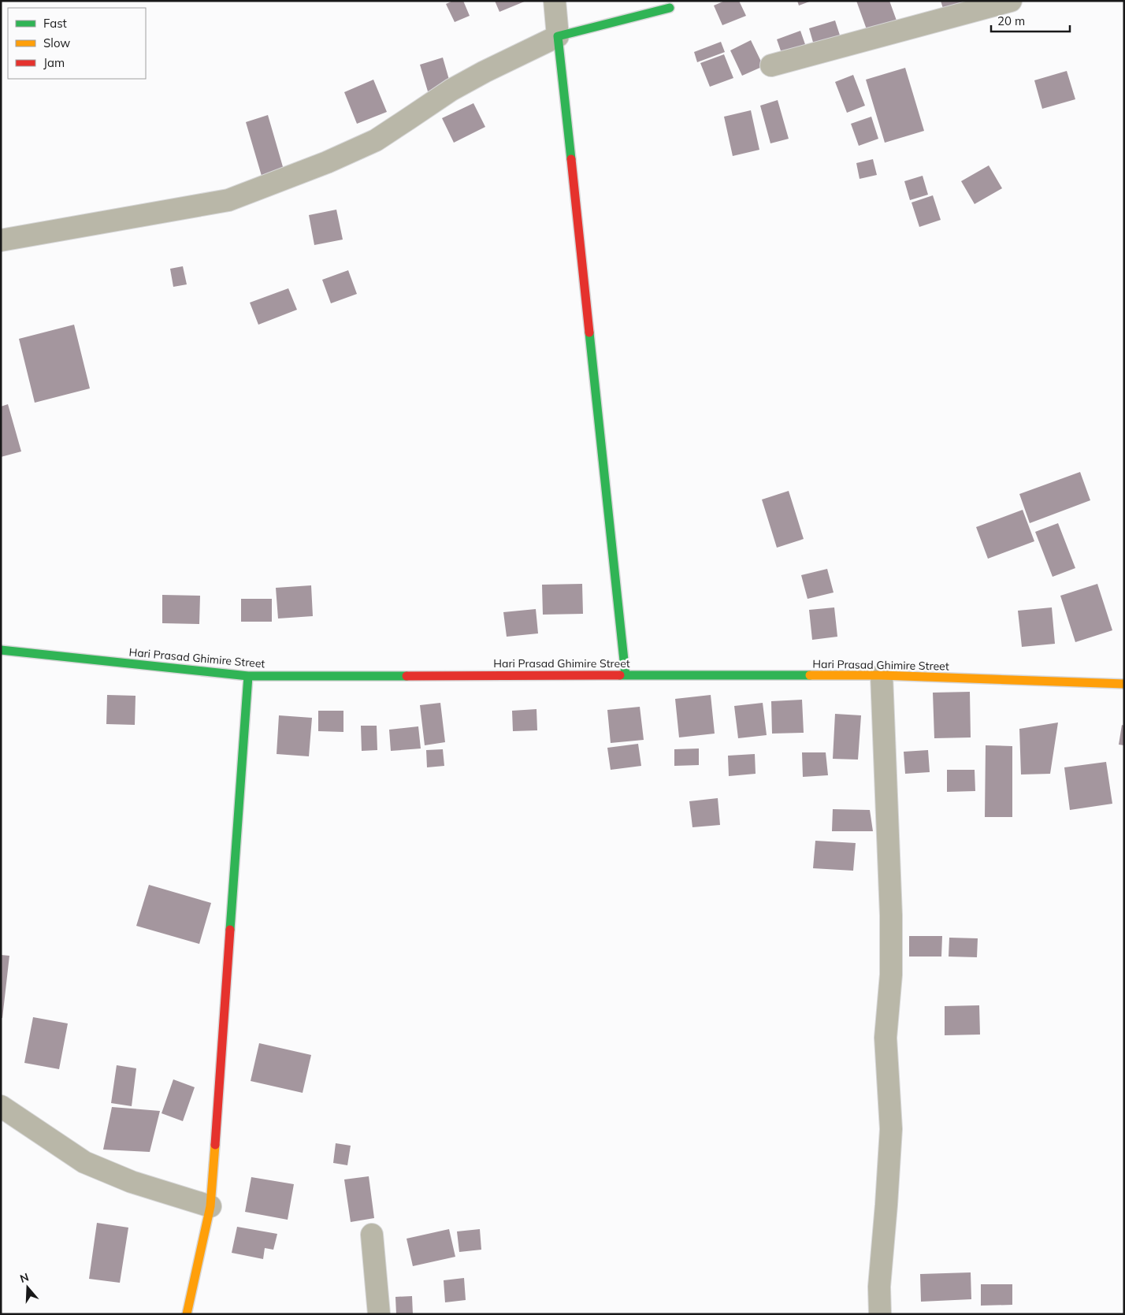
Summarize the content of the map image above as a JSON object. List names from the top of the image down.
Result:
{
  "streets": {
    "street": ["Hari Prasad Ghimire Street"]
  },
  "legend": ["Fast", "Slow", "Jam"],
  "scale_bar": "20 m",
  "north": "top"
}
